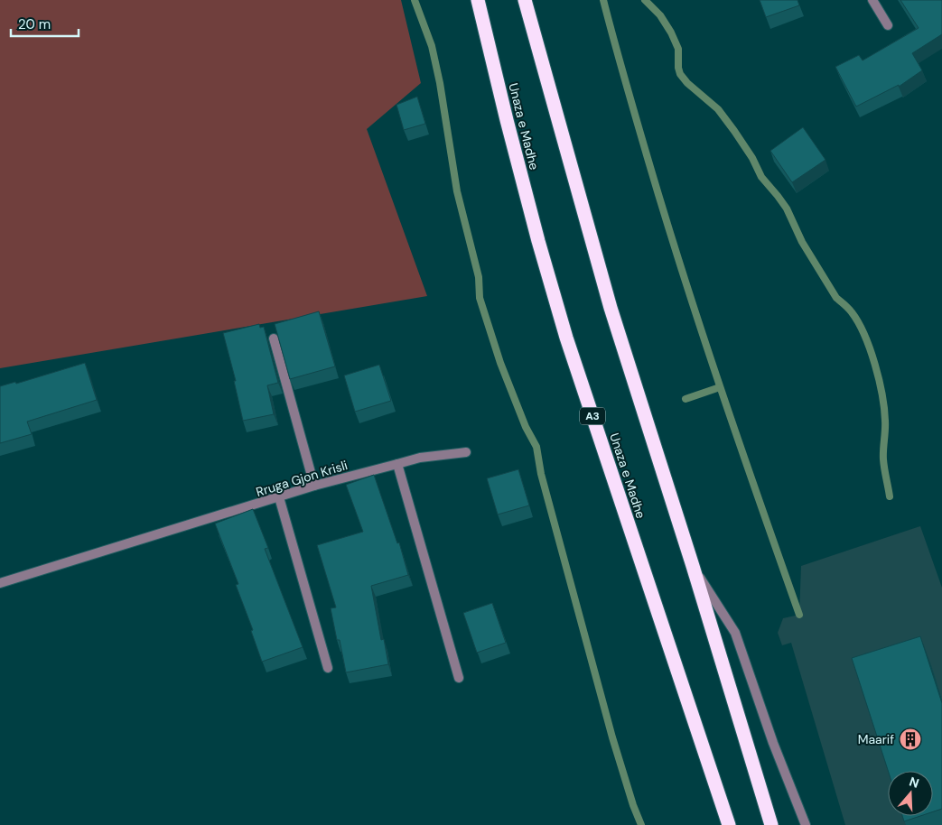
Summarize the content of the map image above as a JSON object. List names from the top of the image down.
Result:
{
  "streets": {
    "highway": ["Unaza e Madhe", "A3"],
    "street": ["Rruga Gjon Krisli"]
  },
  "places": {
    "building": ["Maarif"]
  },
  "scale_bar": "20 m",
  "north": "top"
}
